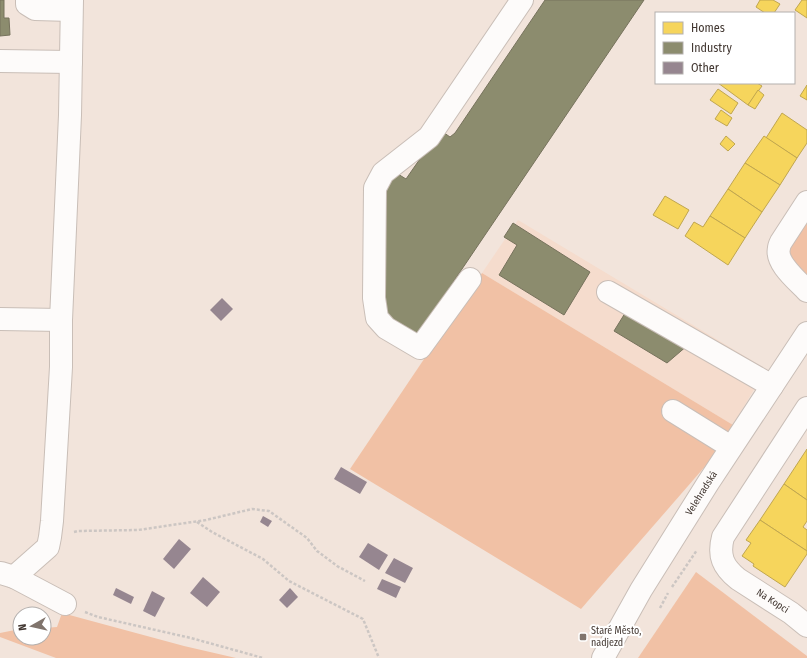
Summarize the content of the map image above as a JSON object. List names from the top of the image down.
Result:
{
  "streets": {
    "street": ["Velehradská", "Na Kopci"]
  },
  "places": {
    "transit": ["Staré Město, nadjezd"]
  },
  "legend": ["Homes", "Industry", "Other"],
  "north": "left"
}
